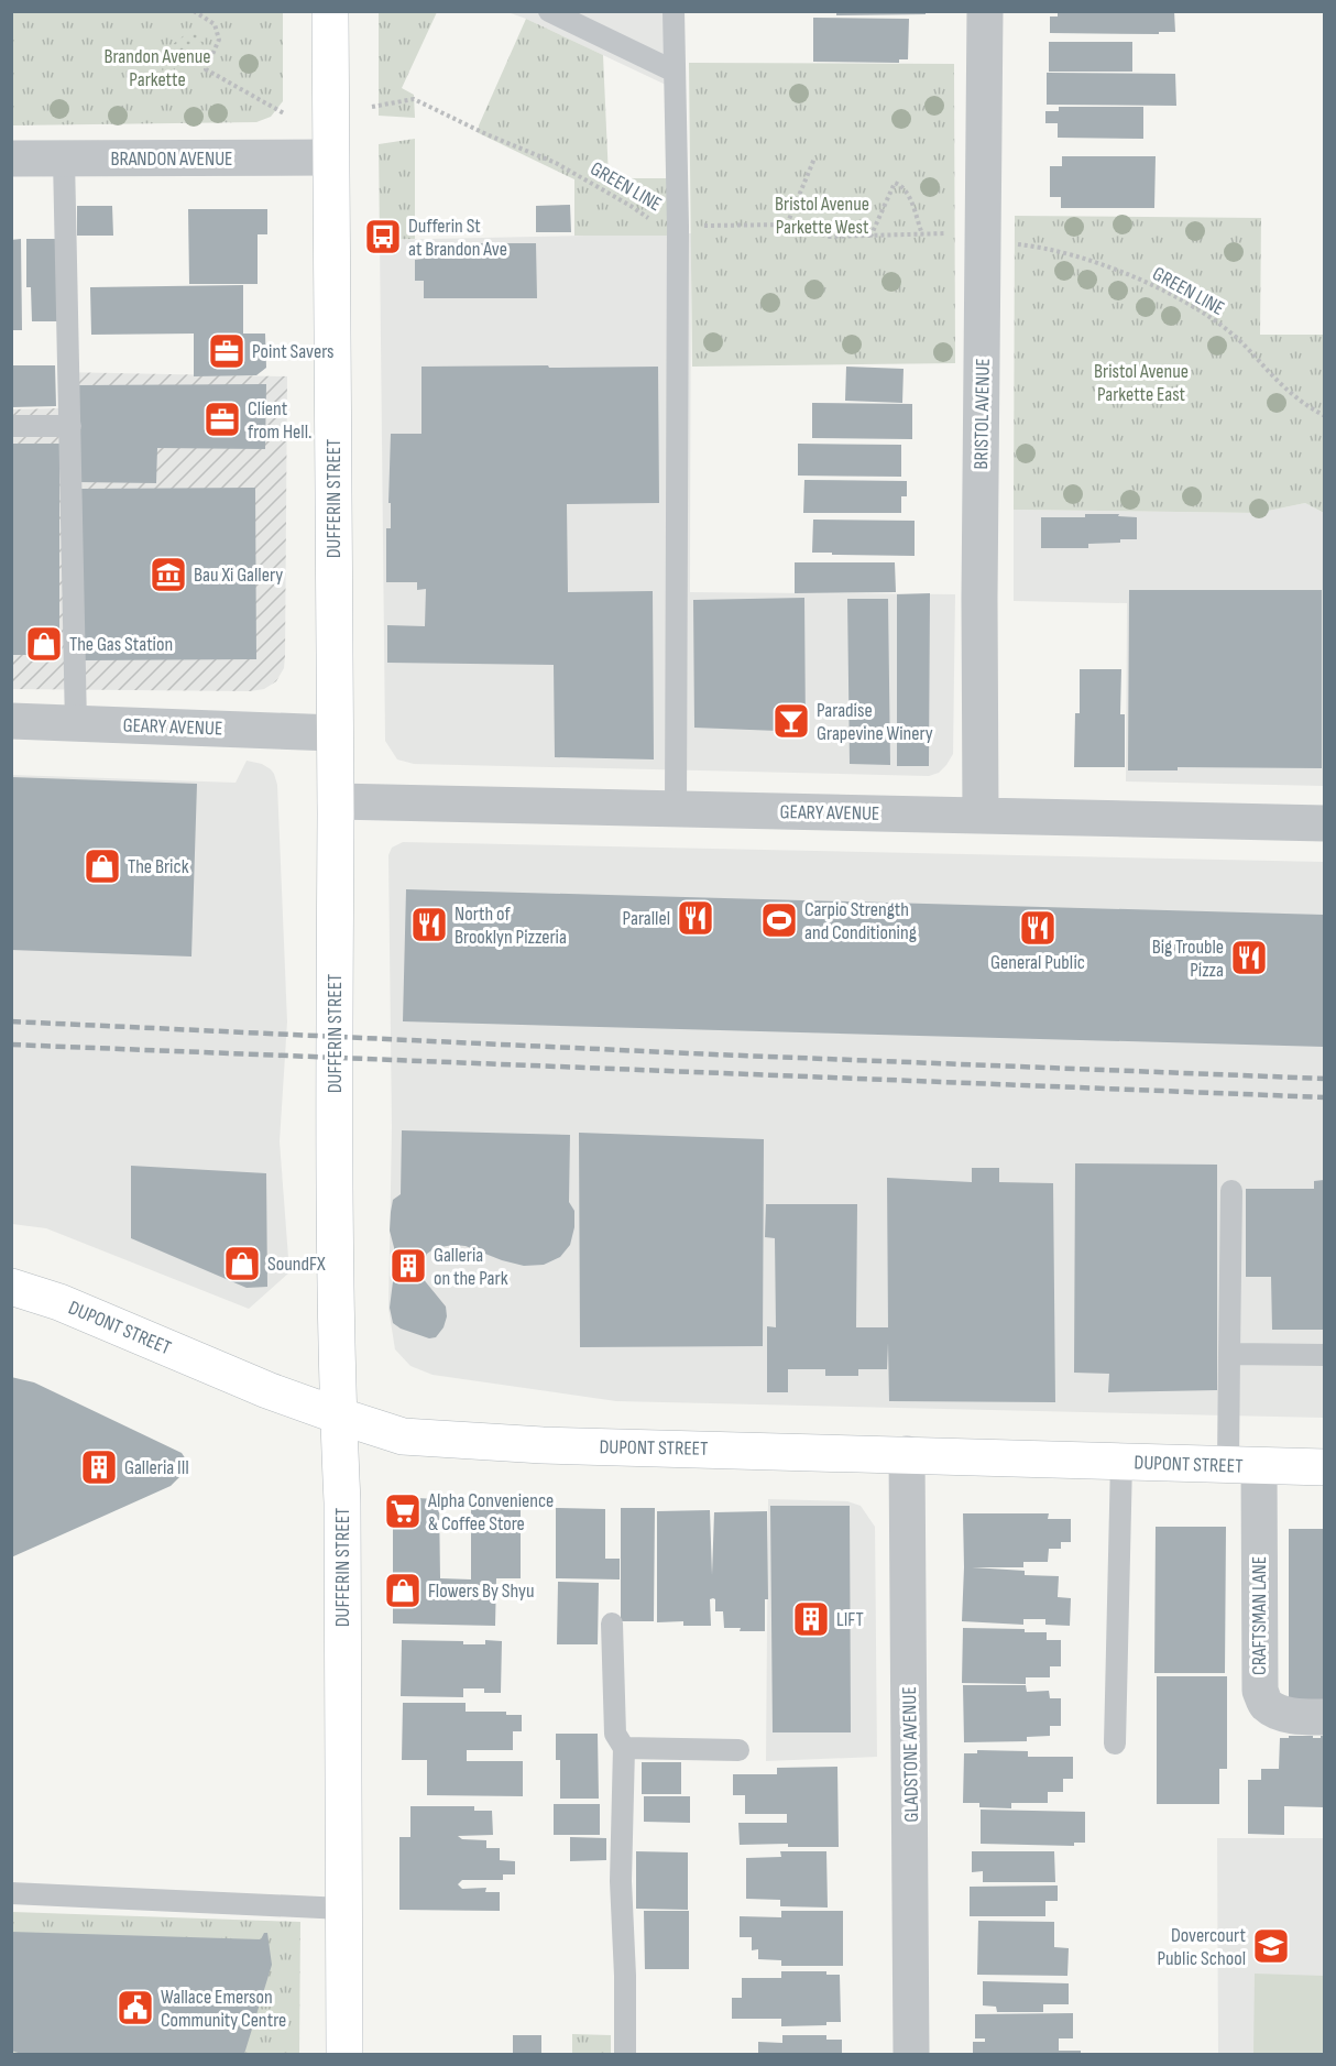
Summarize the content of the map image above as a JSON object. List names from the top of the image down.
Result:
{
  "streets": {
    "main road": ["DUFFERIN STREET", "DUPONT STREET"],
    "street": [
      "BRANDON AVENUE",
      "BRISTOL AVENUE",
      "GEARY AVENUE",
      "CRAFTSMAN LANE",
      "GLADSTONE AVENUE"
    ],
    "path": ["GREEN LINE"]
  },
  "crossings": [
    ["BRANDON AVENUE", "DUFFERIN STREET"],
    ["BRISTOL AVENUE", "GEARY AVENUE"],
    ["DUFFERIN STREET", "GEARY AVENUE"],
    ["DUFFERIN STREET", "DUPONT STREET"],
    ["DUPONT STREET", "CRAFTSMAN LANE"],
    ["DUPONT STREET", "GLADSTONE AVENUE"]
  ],
  "parks": ["Brandon Avenue Parkette", "Bristol Avenue Parkette West", "Bristol Avenue Parkette East"],
  "places": {
    "bus stop": ["Dufferin St at Brandon Ave"],
    "office": ["Point Savers", "Client from Hell."],
    "museum": ["Bau Xi Gallery"],
    "shop": [
      "The Gas Station",
      "The Brick",
      "SoundFX",
      "Flowers By Shyu"
    ],
    "bar": ["Paradise Grapevine Winery"],
    "restaurant": [
      "Parallel",
      "North of Brooklyn Pizzeria",
      "General Public",
      "Big Trouble Pizza"
    ],
    "sports": ["Carpio Strength and Conditioning"],
    "building": ["Galleria on the Park", "Galleria III", "LIFT"],
    "supermarket": ["Alpha Convenience & Coffee Store"],
    "school or university": ["Dovercourt Public School"],
    "public building": ["Wallace Emerson Community Centre"]
  }
}
